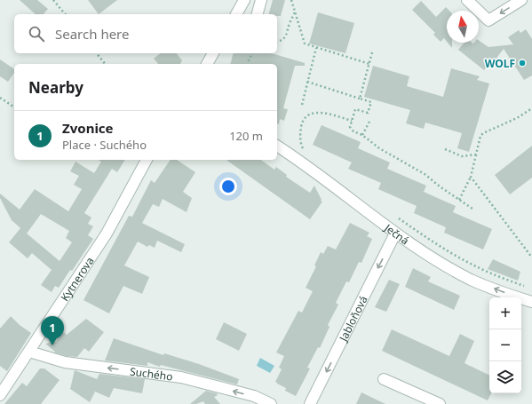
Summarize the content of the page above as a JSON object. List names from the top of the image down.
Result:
{
  "streets": {
    "street": [
      "Ječná",
      "Kytnerova",
      "Jabloňová",
      "Suchého"
    ]
  },
  "crossings": [
    ["Ječná", "Jabloňová"],
    ["Kytnerova", "Suchého"]
  ],
  "one_way": ["Ječná", "Jabloňová", "Suchého"],
  "places": ["WOLF"],
  "north": "top",
  "page": {
    "search": "Search here",
    "heading": "Nearby",
    "list": [
      {
        "mark": "1",
        "name": "Zvonice",
        "note": "Place · Suchého",
        "value": "120 m"
      }
    ],
    "map_buttons": ["+", "−"],
    "pins": "1"
  }
}
